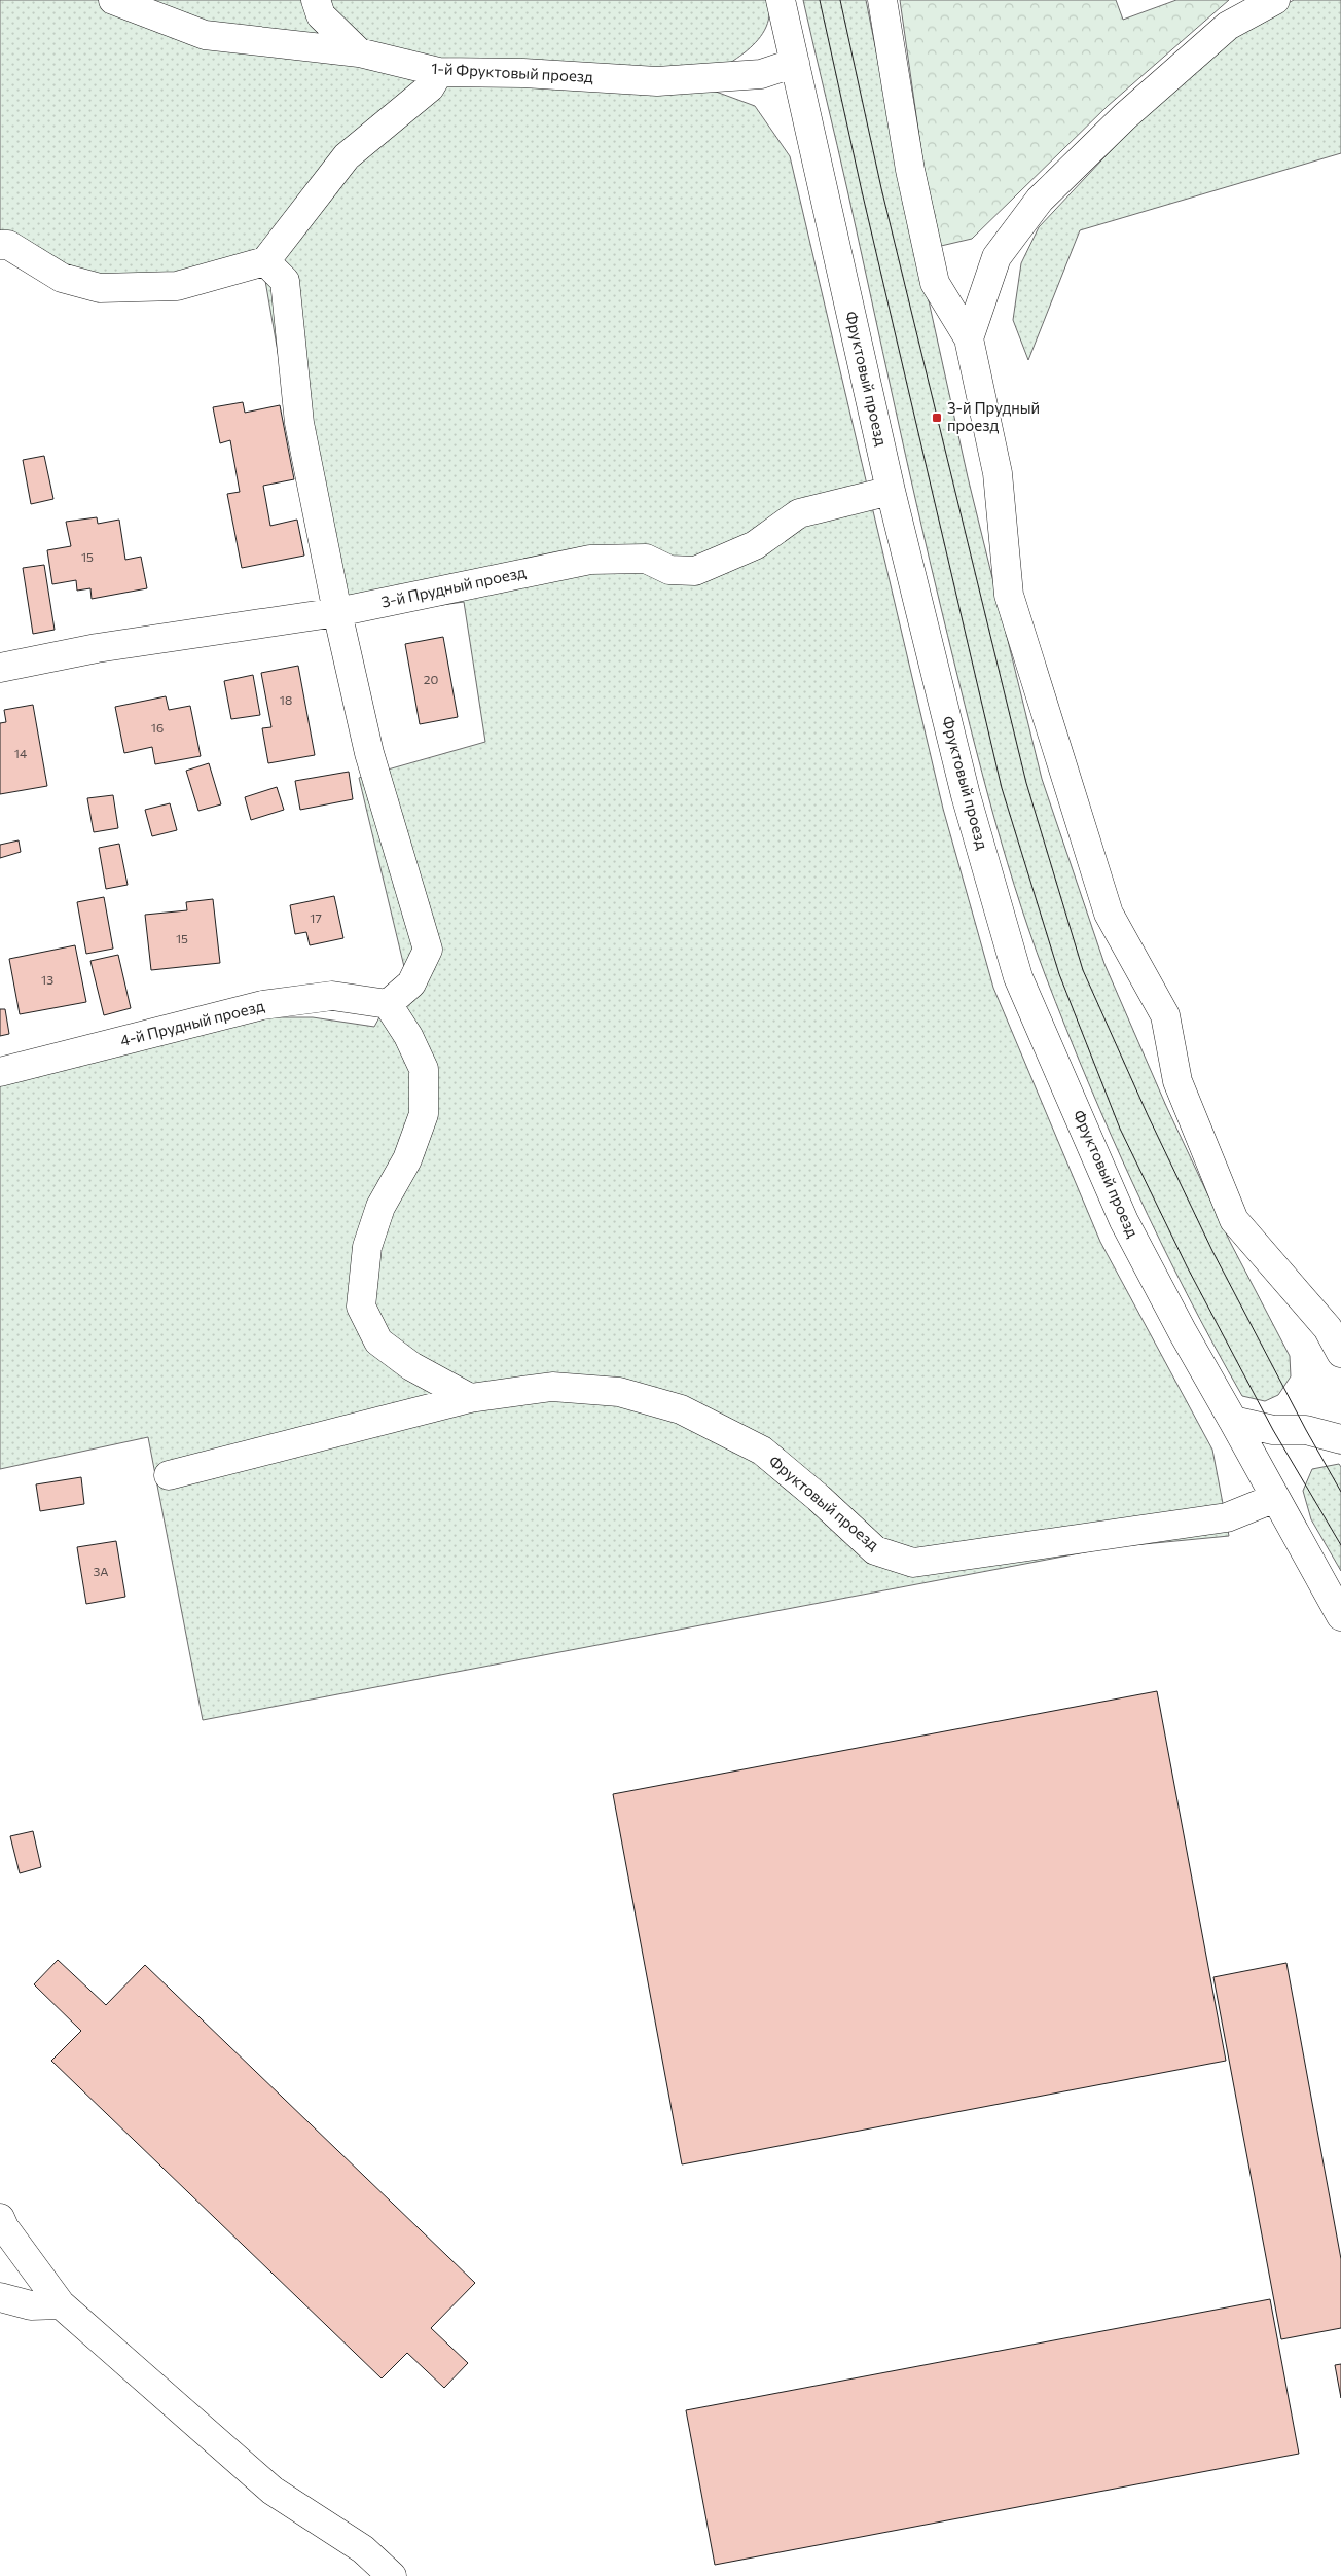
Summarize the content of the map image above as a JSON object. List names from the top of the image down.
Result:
{
  "streets": {
    "street": [
      "1-й Фруктовый проезд",
      "Фруктовый проезд",
      "3-й Прудный проезд",
      "4-й Прудный проезд"
    ]
  },
  "crossings": [
    ["1-й Фруктовый проезд", "Фруктовый проезд"],
    ["Фруктовый проезд", "3-й Прудный проезд"]
  ],
  "places": {
    "transit": ["3-й Прудный проезд"]
  },
  "house_numbers": [
    "15",
    "20",
    "18",
    "16",
    "14",
    "17",
    "15",
    "13",
    "3А"
  ]
}
